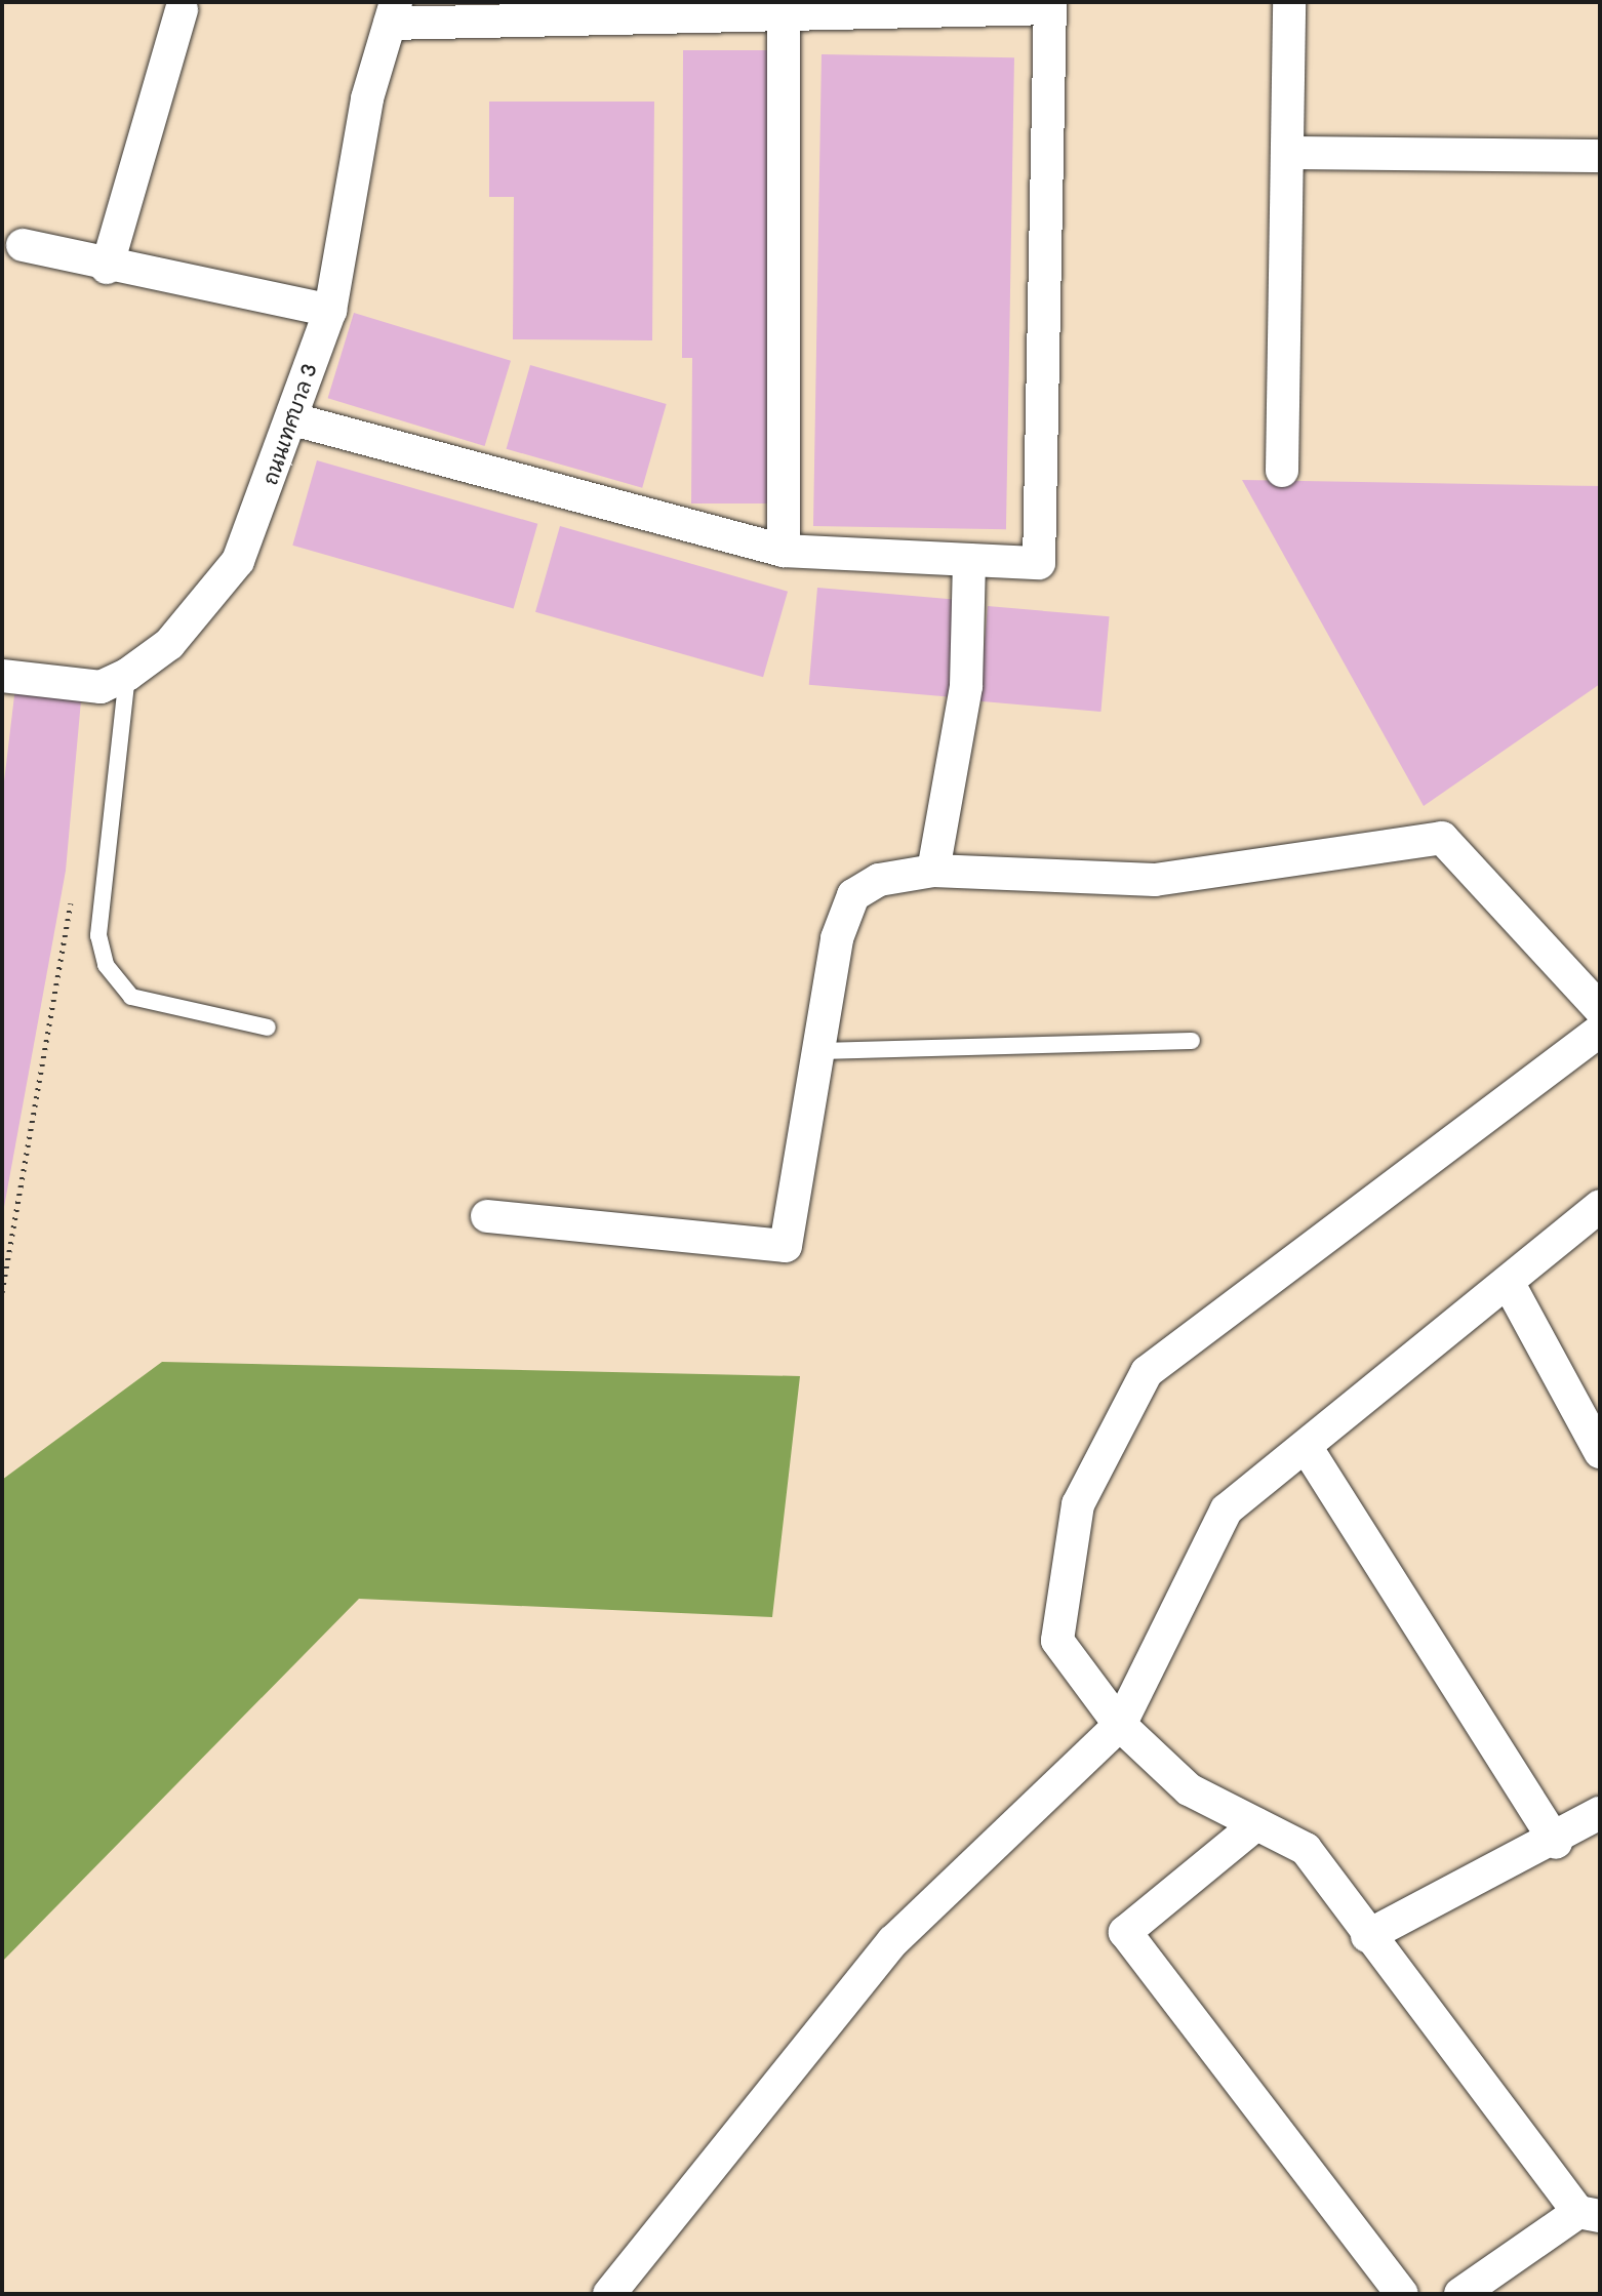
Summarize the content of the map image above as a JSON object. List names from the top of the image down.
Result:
{
  "streets": {
    "street": ["ถนนเทศบาล 3"]
  }
}
